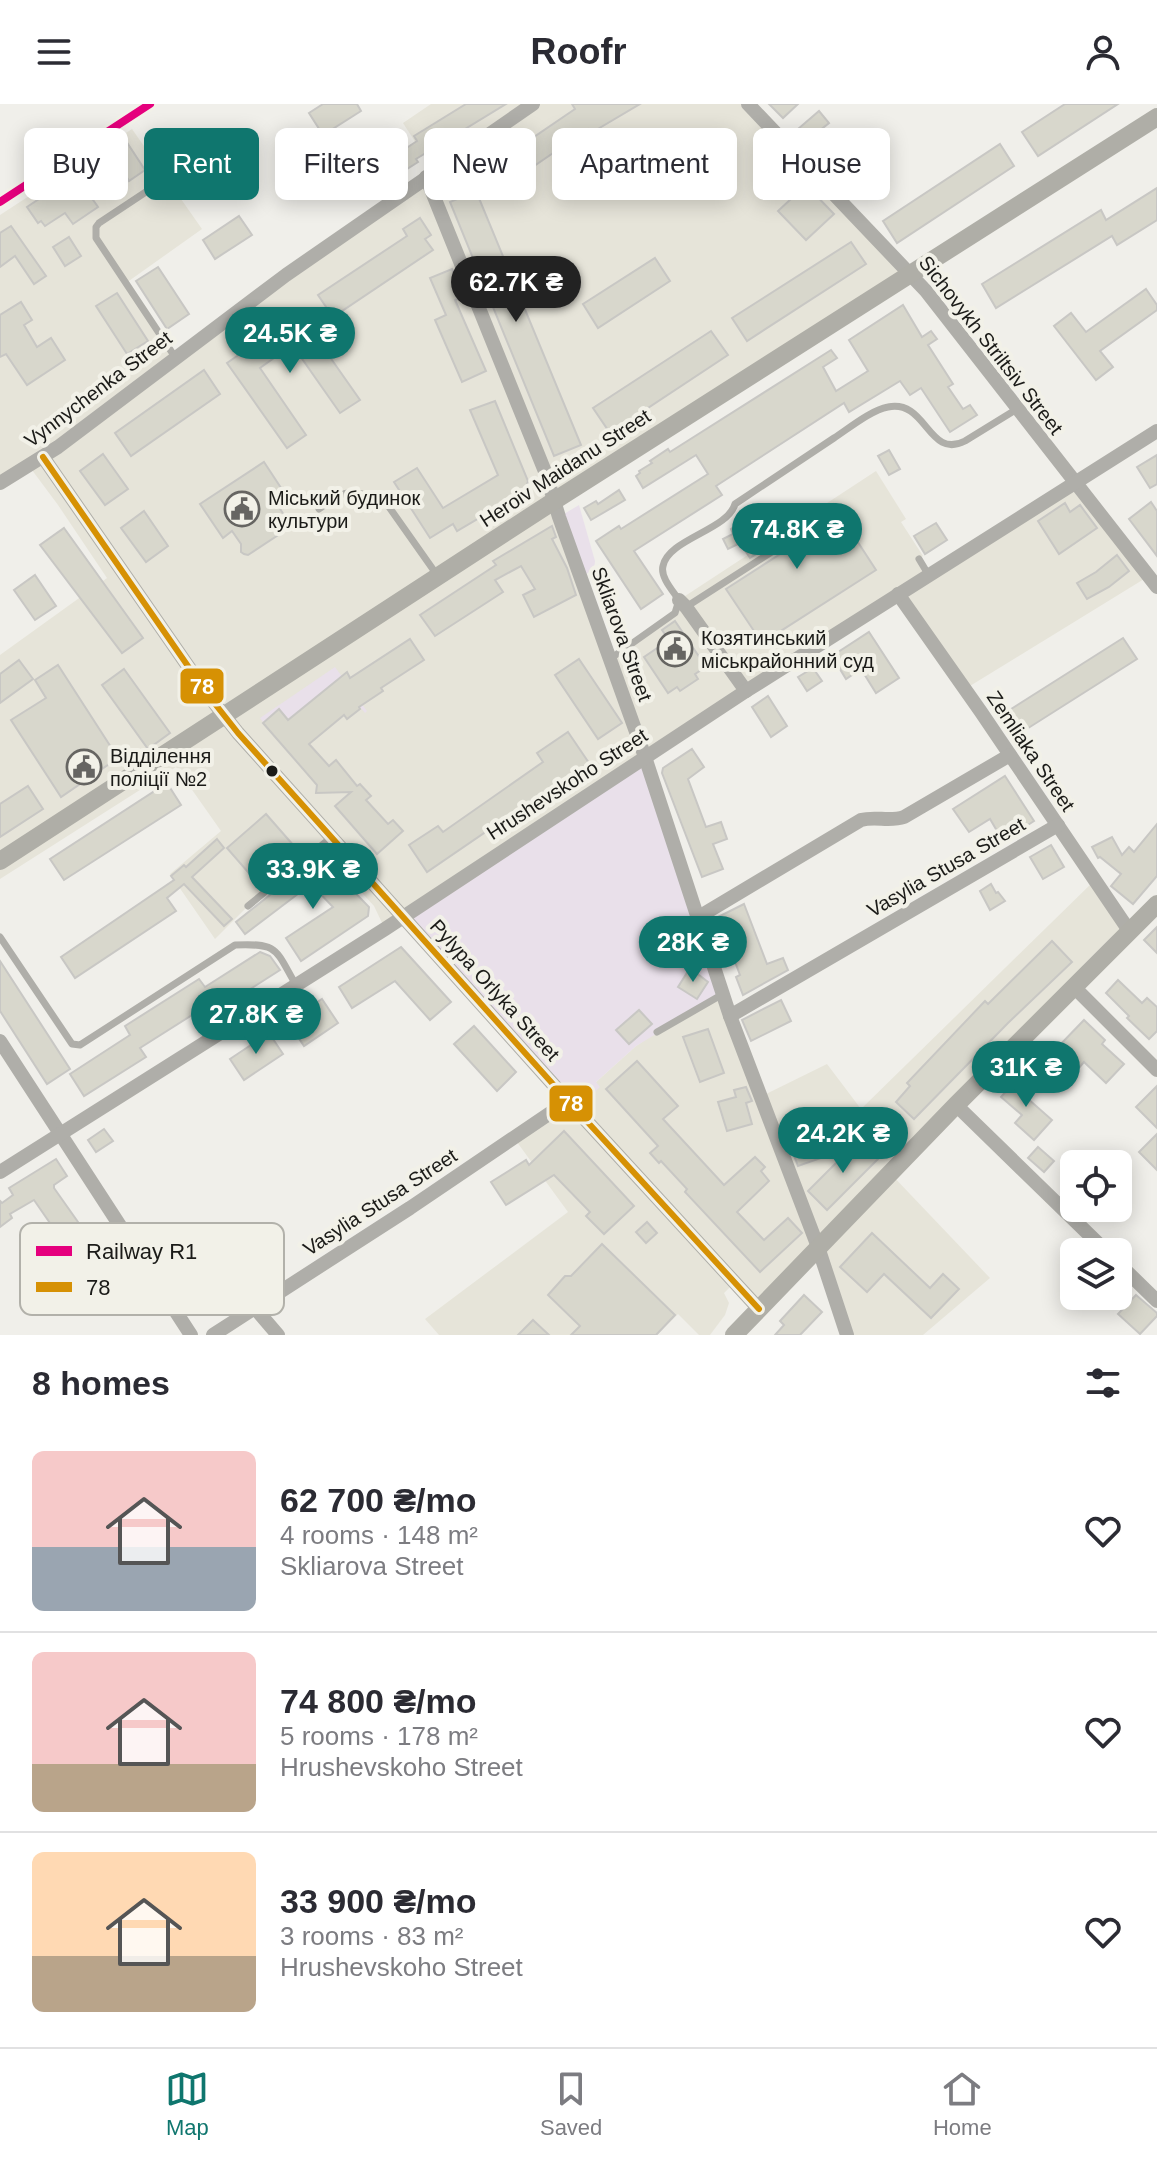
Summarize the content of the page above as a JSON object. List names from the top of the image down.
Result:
{
  "streets": {
    "street": [
      "Sichovykh Striltsiv Street",
      "Vynnychenka Street",
      "Heroiv Maidanu Street",
      "Skliarova Street",
      "Zemliaka Street",
      "Hrushevskoho Street",
      "Vasylia Stusa Street",
      "Pylypa Orlyka Street"
    ]
  },
  "crossings": [
    ["Sichovykh Striltsiv Street", "Heroiv Maidanu Street"],
    ["Sichovykh Striltsiv Street", "Hrushevskoho Street"],
    ["Vynnychenka Street", "Pylypa Orlyka Street"],
    ["Heroiv Maidanu Street", "Skliarova Street"],
    ["Heroiv Maidanu Street", "Pylypa Orlyka Street"],
    ["Skliarova Street", "Hrushevskoho Street"],
    ["Skliarova Street", "Vasylia Stusa Street"],
    ["Zemliaka Street", "Hrushevskoho Street"],
    ["Zemliaka Street", "Vasylia Stusa Street"],
    ["Hrushevskoho Street", "Pylypa Orlyka Street"],
    ["Vasylia Stusa Street", "Pylypa Orlyka Street"]
  ],
  "places": {
    "public building": ["Міський будинок культури", "Козятинський міськрайонний суд", "Відділення поліції №2"]
  },
  "lines": ["rail line R1", "transit line 78"],
  "legend": ["Railway R1", "78"],
  "page": {
    "header": "Roofr",
    "chip": [
      "Buy",
      "Rent",
      "Filters",
      "New",
      "Apartment",
      "House"
    ],
    "price": [
      "62.7K ₴",
      "24.5K ₴",
      "74.8K ₴",
      "33.9K ₴",
      "28K ₴",
      "27.8K ₴",
      "31K ₴",
      "24.2K ₴"
    ],
    "heading": "8 homes",
    "list": [
      {
        "name": "62 700 ₴/mo",
        "note": "4 rooms · 148 m² · Skliarova Street"
      },
      {
        "name": "74 800 ₴/mo",
        "note": "5 rooms · 178 m² · Hrushevskoho Street"
      },
      {
        "name": "33 900 ₴/mo",
        "note": "3 rooms · 83 m² · Hrushevskoho Street"
      }
    ],
    "tabs": ["Map", "Saved", "Home"]
  }
}
